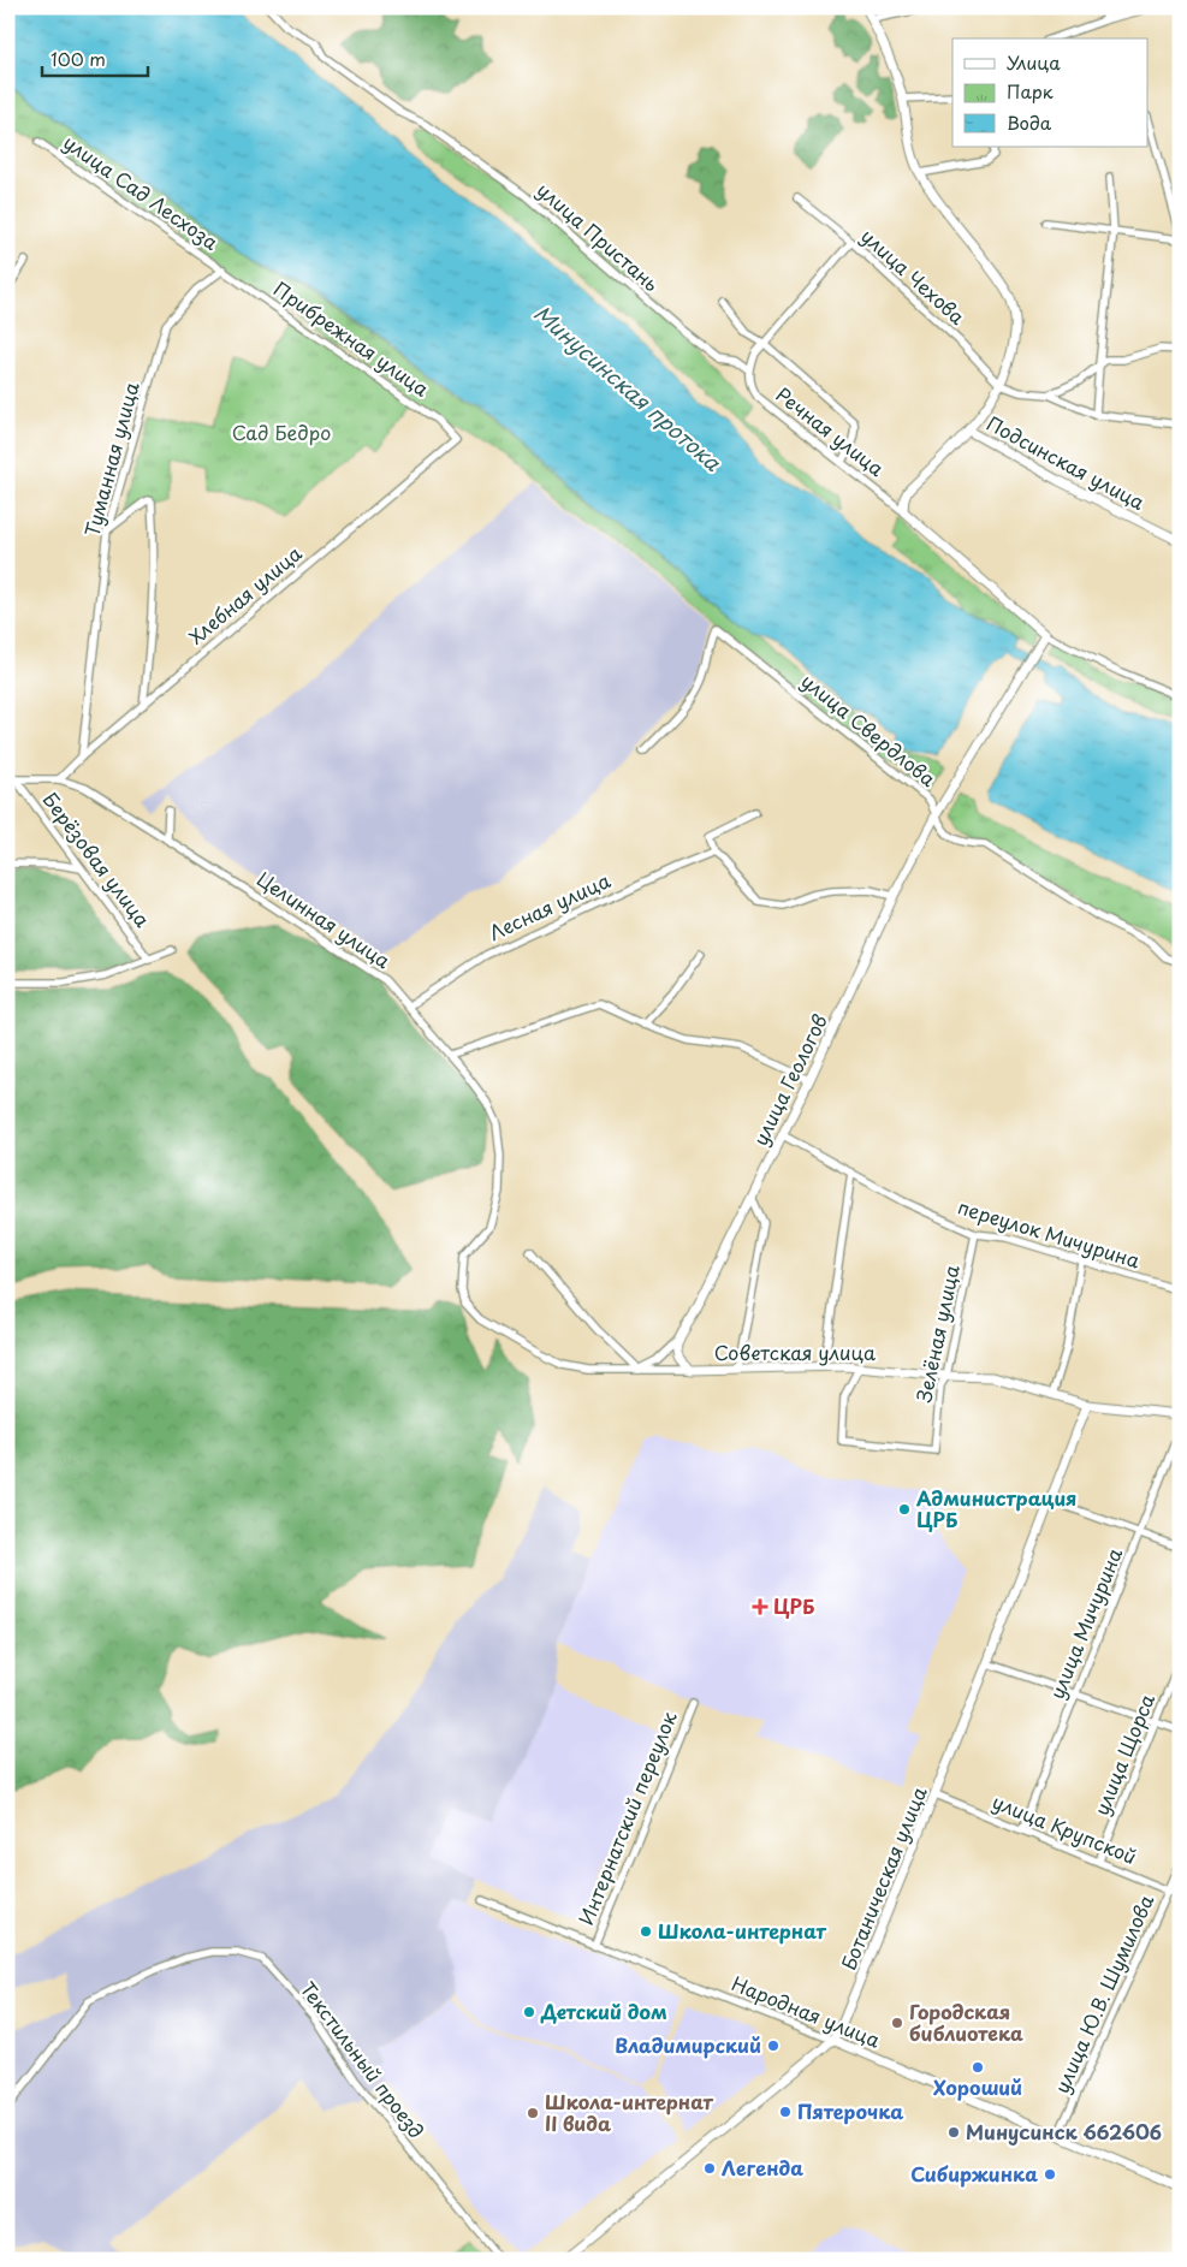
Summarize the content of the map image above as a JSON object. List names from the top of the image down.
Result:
{
  "streets": {
    "street": [
      "улица Сад Лесхоза",
      "улица Пристань",
      "улица Чехова",
      "Прибрежная улица",
      "Речная улица",
      "Туманная улица",
      "Подсинская улица",
      "Хлебная улица",
      "улица Свердлова",
      "Берёзовая улица",
      "Лесная улица",
      "Целинная улица",
      "улица Геологов",
      "переулок Мичурина",
      "Зелёная улица",
      "Советская улица",
      "улица Мичурина",
      "улица Щорса",
      "Интернатский переулок",
      "улица Крупской",
      "Ботаническая улица",
      "улица Ю.В. Шумилова",
      "Народная улица",
      "Текстильный проезд"
    ]
  },
  "crossings": [
    ["улица Сад Лесхоза", "Прибрежная улица"],
    ["улица Сад Лесхоза", "Туманная улица"],
    ["улица Пристань", "Речная улица"],
    ["Прибрежная улица", "Туманная улица"],
    ["Прибрежная улица", "Хлебная улица"],
    ["Туманная улица", "Хлебная улица"],
    ["Хлебная улица", "Целинная улица"],
    ["улица Свердлова", "улица Геологов"],
    ["Берёзовая улица", "Целинная улица"],
    ["Лесная улица", "Целинная улица"],
    ["Целинная улица", "Советская улица"],
    ["улица Геологов", "переулок Мичурина"],
    ["переулок Мичурина", "Зелёная улица"],
    ["Зелёная улица", "Советская улица"],
    ["Советская улица", "Ботаническая улица"],
    ["улица Мичурина", "улица Крупской"],
    ["улица Щорса", "улица Крупской"],
    ["Интернатский переулок", "Народная улица"],
    ["улица Крупской", "Ботаническая улица"],
    ["улица Крупской", "улица Ю.В. Шумилова"],
    ["Ботаническая улица", "Народная улица"],
    ["улица Ю.В. Шумилова", "Народная улица"]
  ],
  "water": ["Минусинская протока"],
  "parks": ["Сад Бедро"],
  "places": {
    "other": [
      "Администрация ЦРБ",
      "Школа-интернат",
      "Детский дом",
      "Городская библиотека",
      "Владимирский",
      "Хороший",
      "Пятерочка",
      "Школа-интернат II вида",
      "Минусинск 662606",
      "Легенда",
      "Сибиржинка"
    ],
    "health": ["ЦРБ"]
  },
  "legend": ["Улица", "Парк", "Вода"],
  "scale_bar": "100 m"
}
